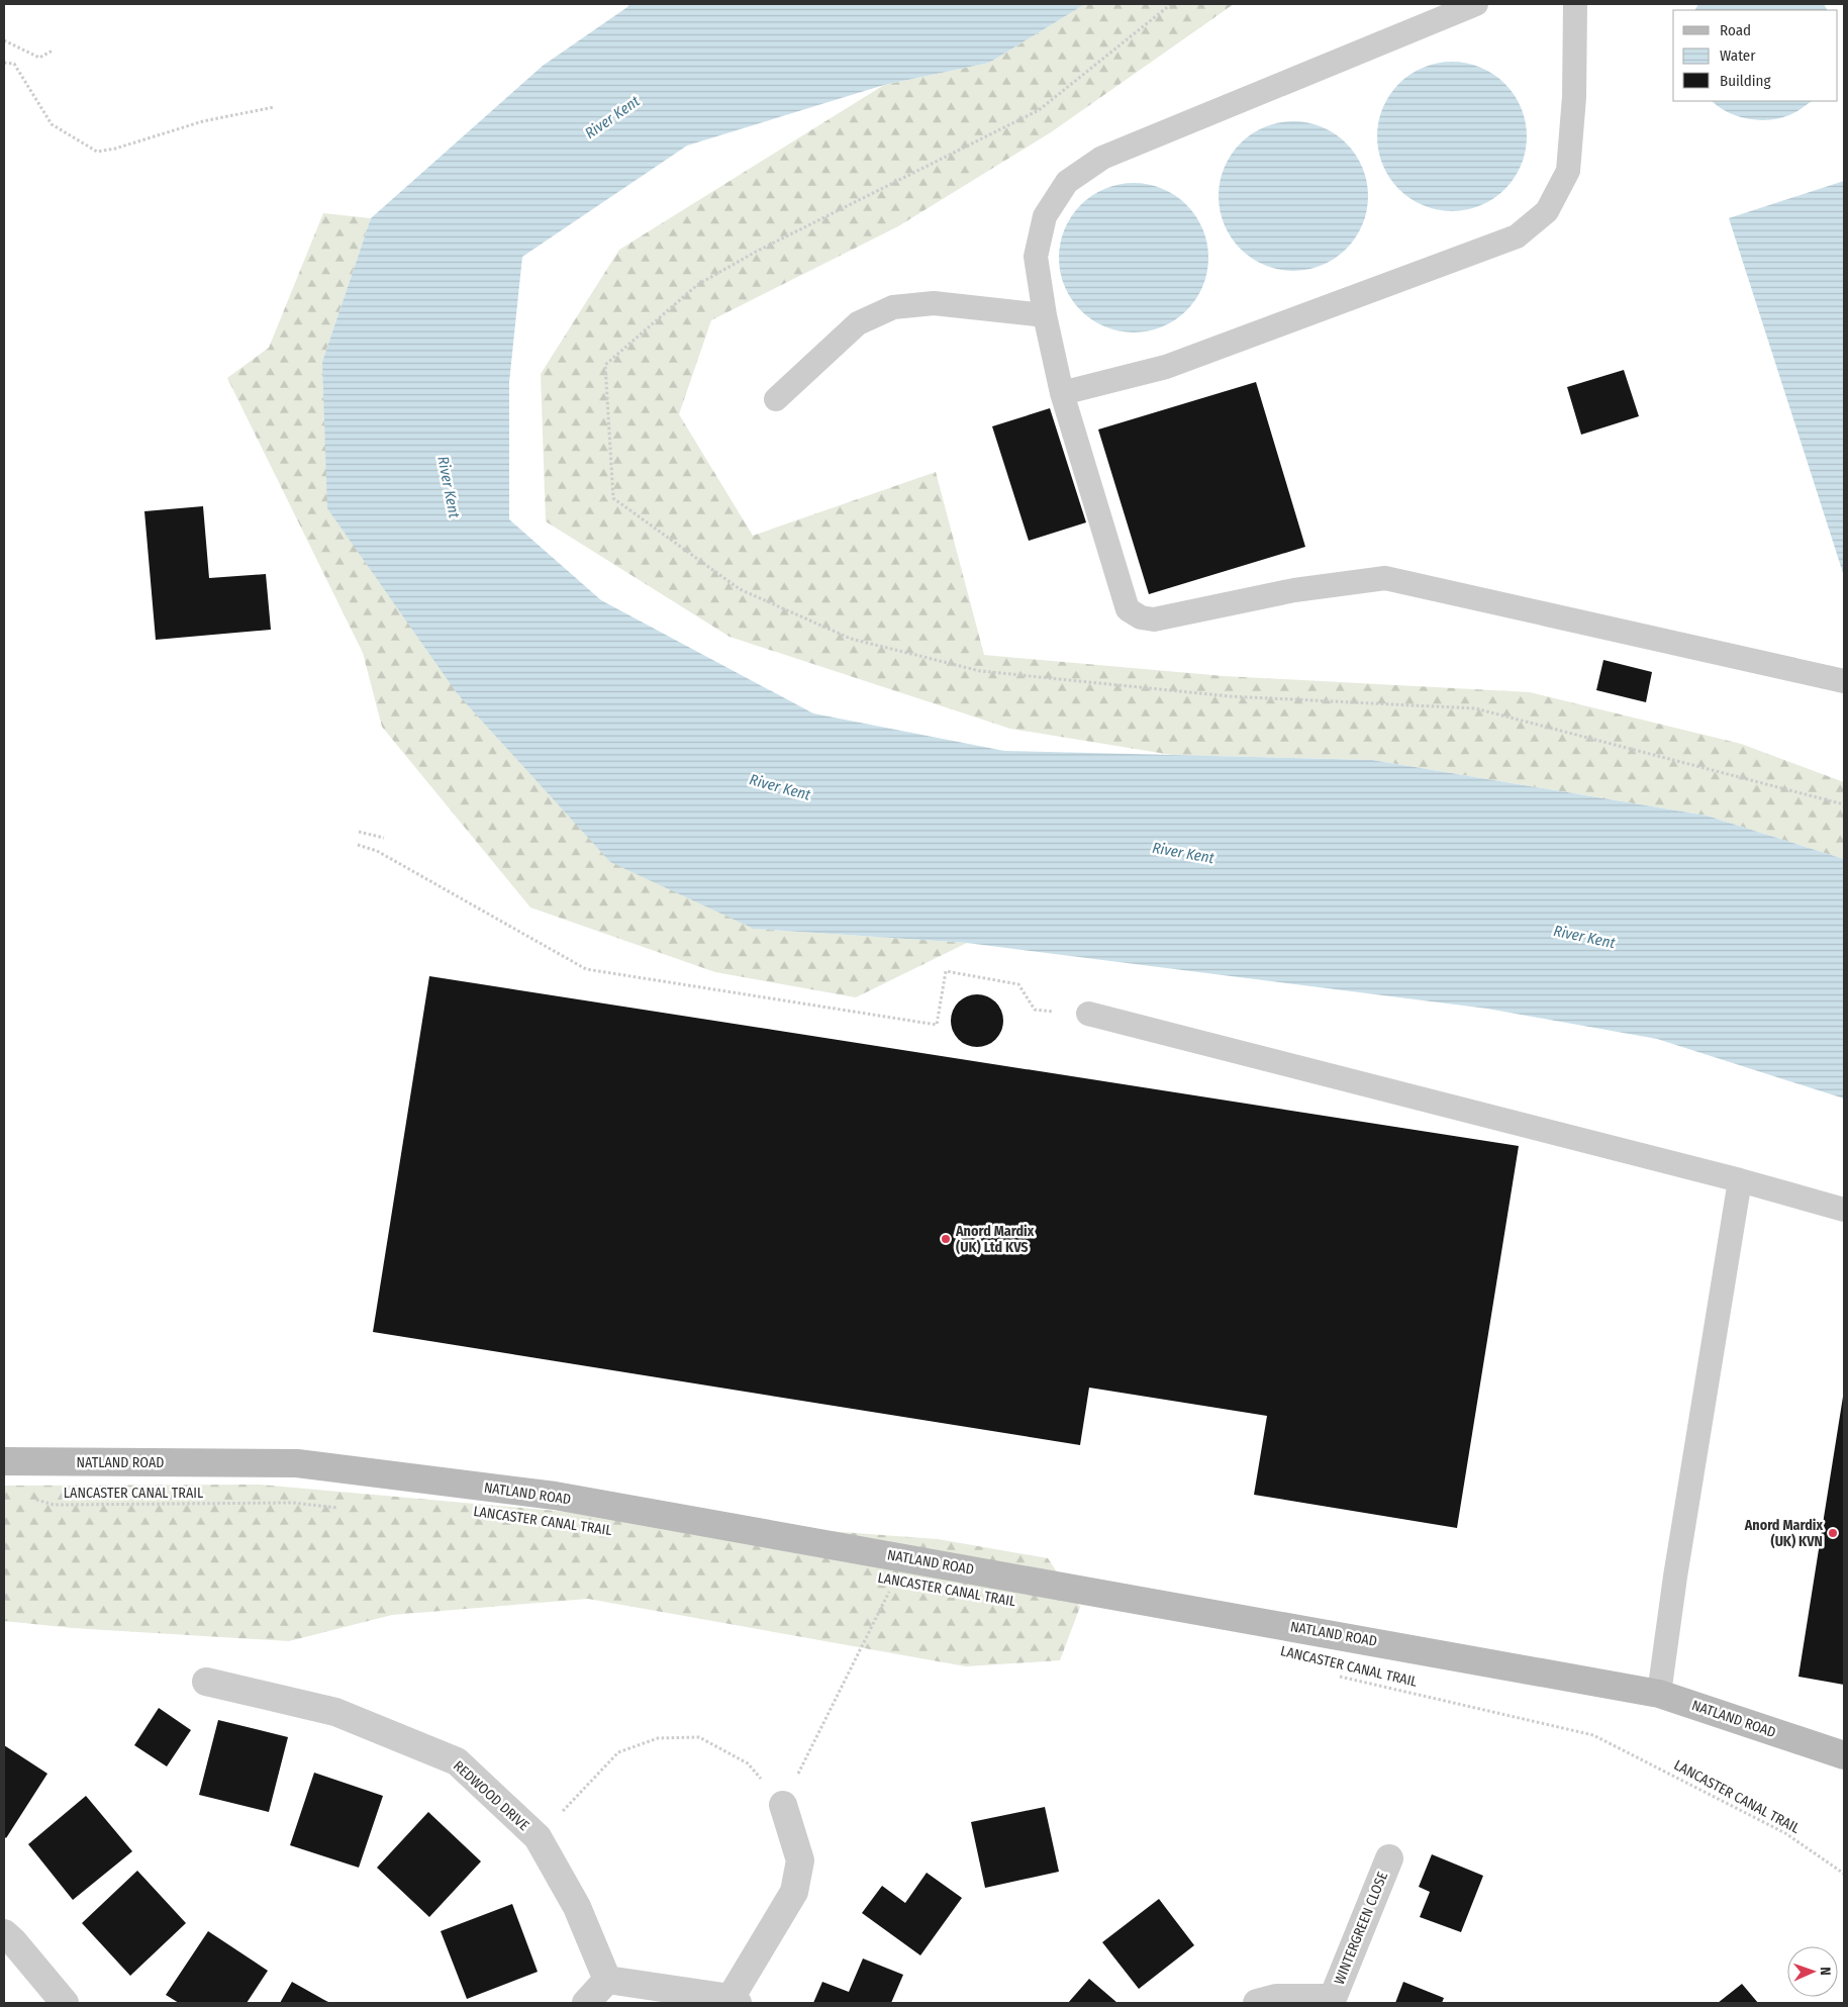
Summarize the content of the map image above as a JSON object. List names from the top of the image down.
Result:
{
  "streets": {
    "street": ["NATLAND ROAD", "REDWOOD DRIVE", "WINTERGREEN CLOSE"],
    "path": ["LANCASTER CANAL TRAIL"]
  },
  "water": ["River Kent"],
  "places": ["Anord Mardix (UK) Ltd KVS", "Anord Mardix (UK) KVN"],
  "legend": ["Road", "Water", "Building"],
  "north": "right"
}
